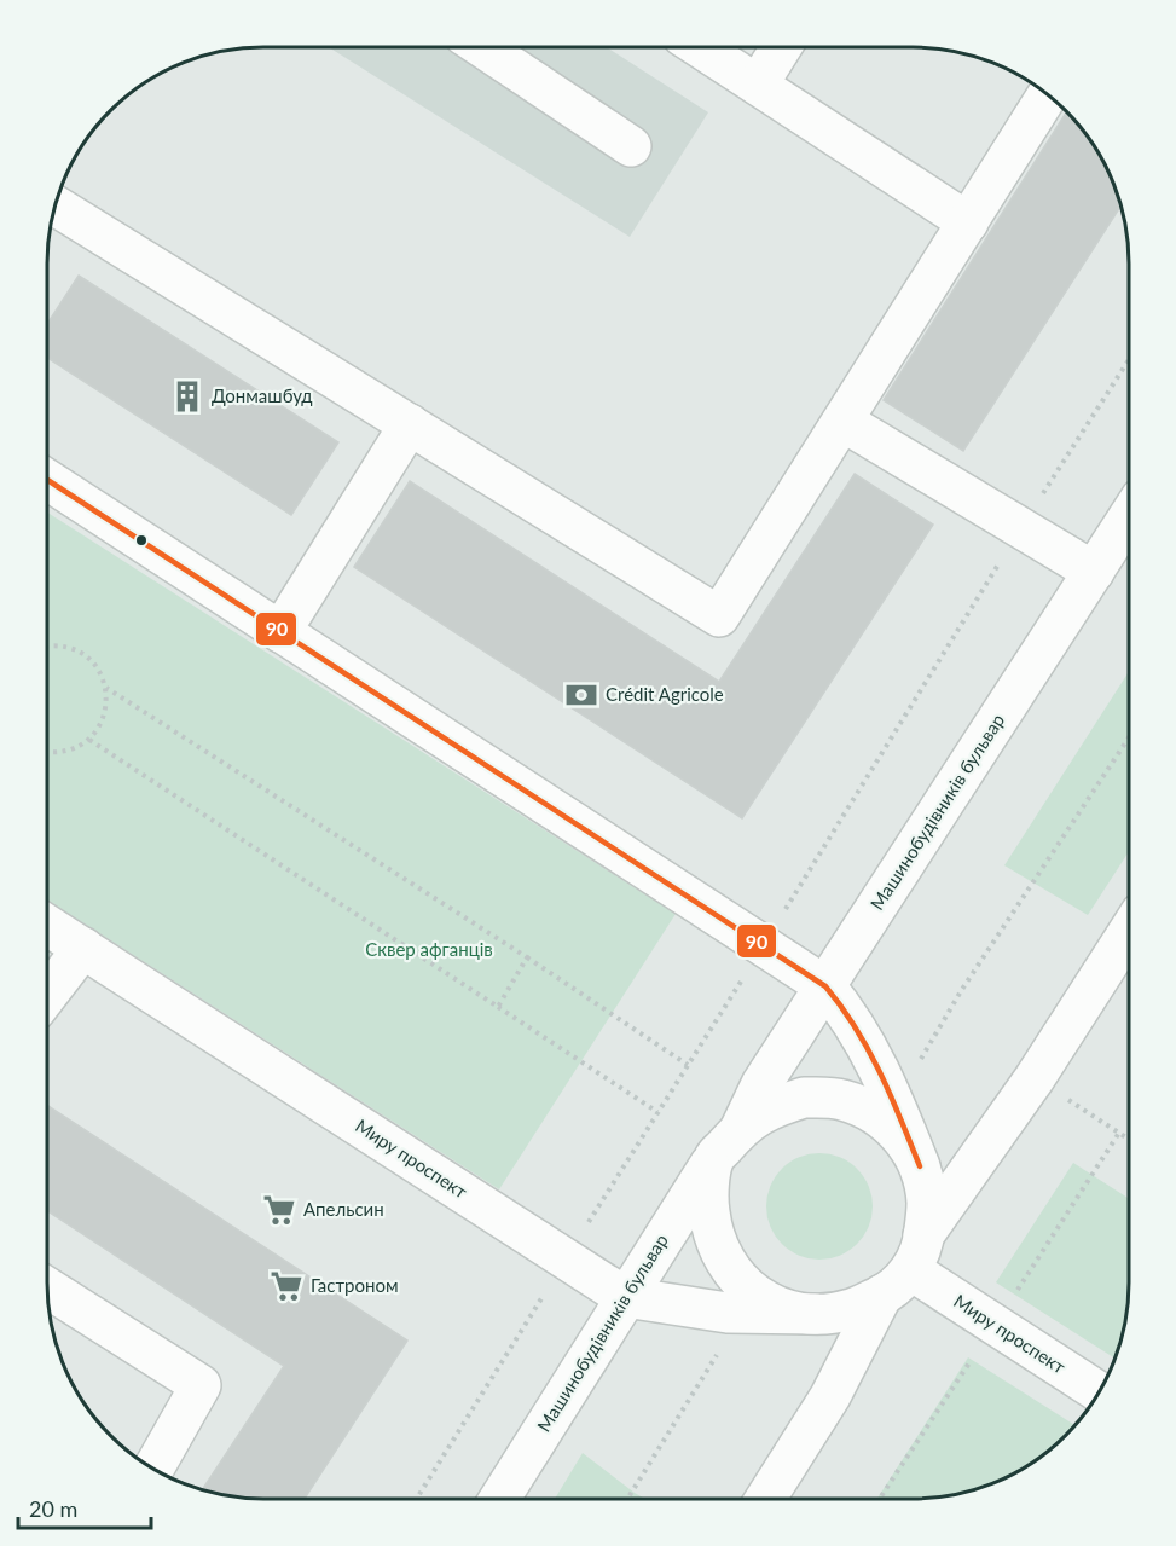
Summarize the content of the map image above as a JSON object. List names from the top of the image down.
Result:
{
  "streets": {
    "street": ["Машинобудівників бульвар", "Миру проспект"]
  },
  "crossings": [
    ["Машинобудівників бульвар", "Миру проспект"]
  ],
  "parks": ["Сквер афганців"],
  "places": {
    "building": ["Донмашбуд"],
    "bank": ["Crédit Agricole"],
    "supermarket": ["Апельсин", "Гастроном"]
  },
  "lines": ["transit line 90"],
  "scale_bar": "20 m"
}
